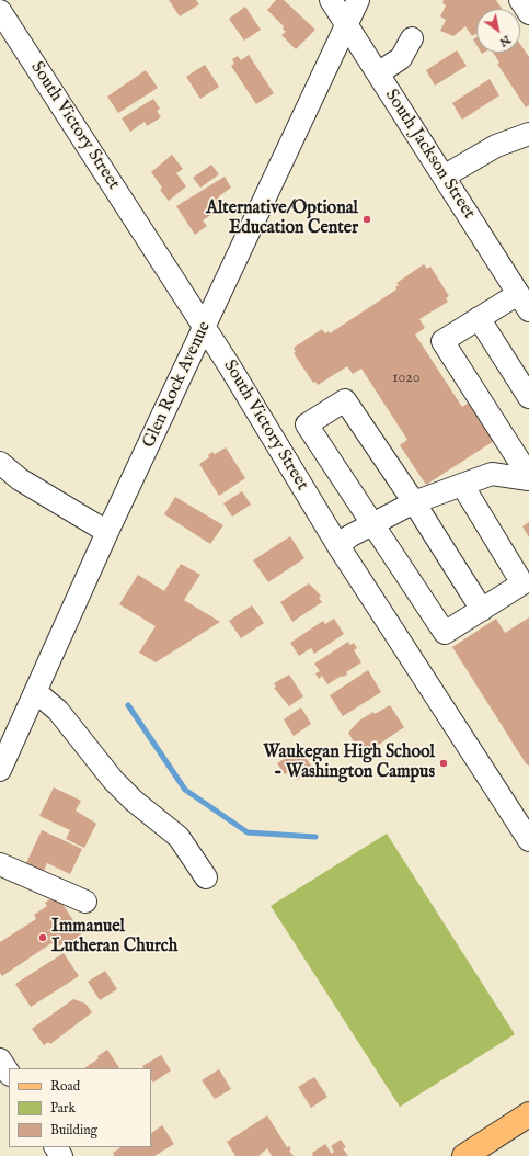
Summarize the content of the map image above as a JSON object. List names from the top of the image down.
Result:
{
  "streets": {
    "street": ["South Victory Street", "South Jackson Street", "Glen Rock Avenue"]
  },
  "crossings": [
    ["South Victory Street", "Glen Rock Avenue"],
    ["South Jackson Street", "Glen Rock Avenue"]
  ],
  "places": ["Alternative/Optional Education Center", "Waukegan High School - Washington Campus", "Immanuel Lutheran Church"],
  "house_numbers": ["1020"],
  "legend": ["Road", "Park", "Building"],
  "north": "bottom right"
}
